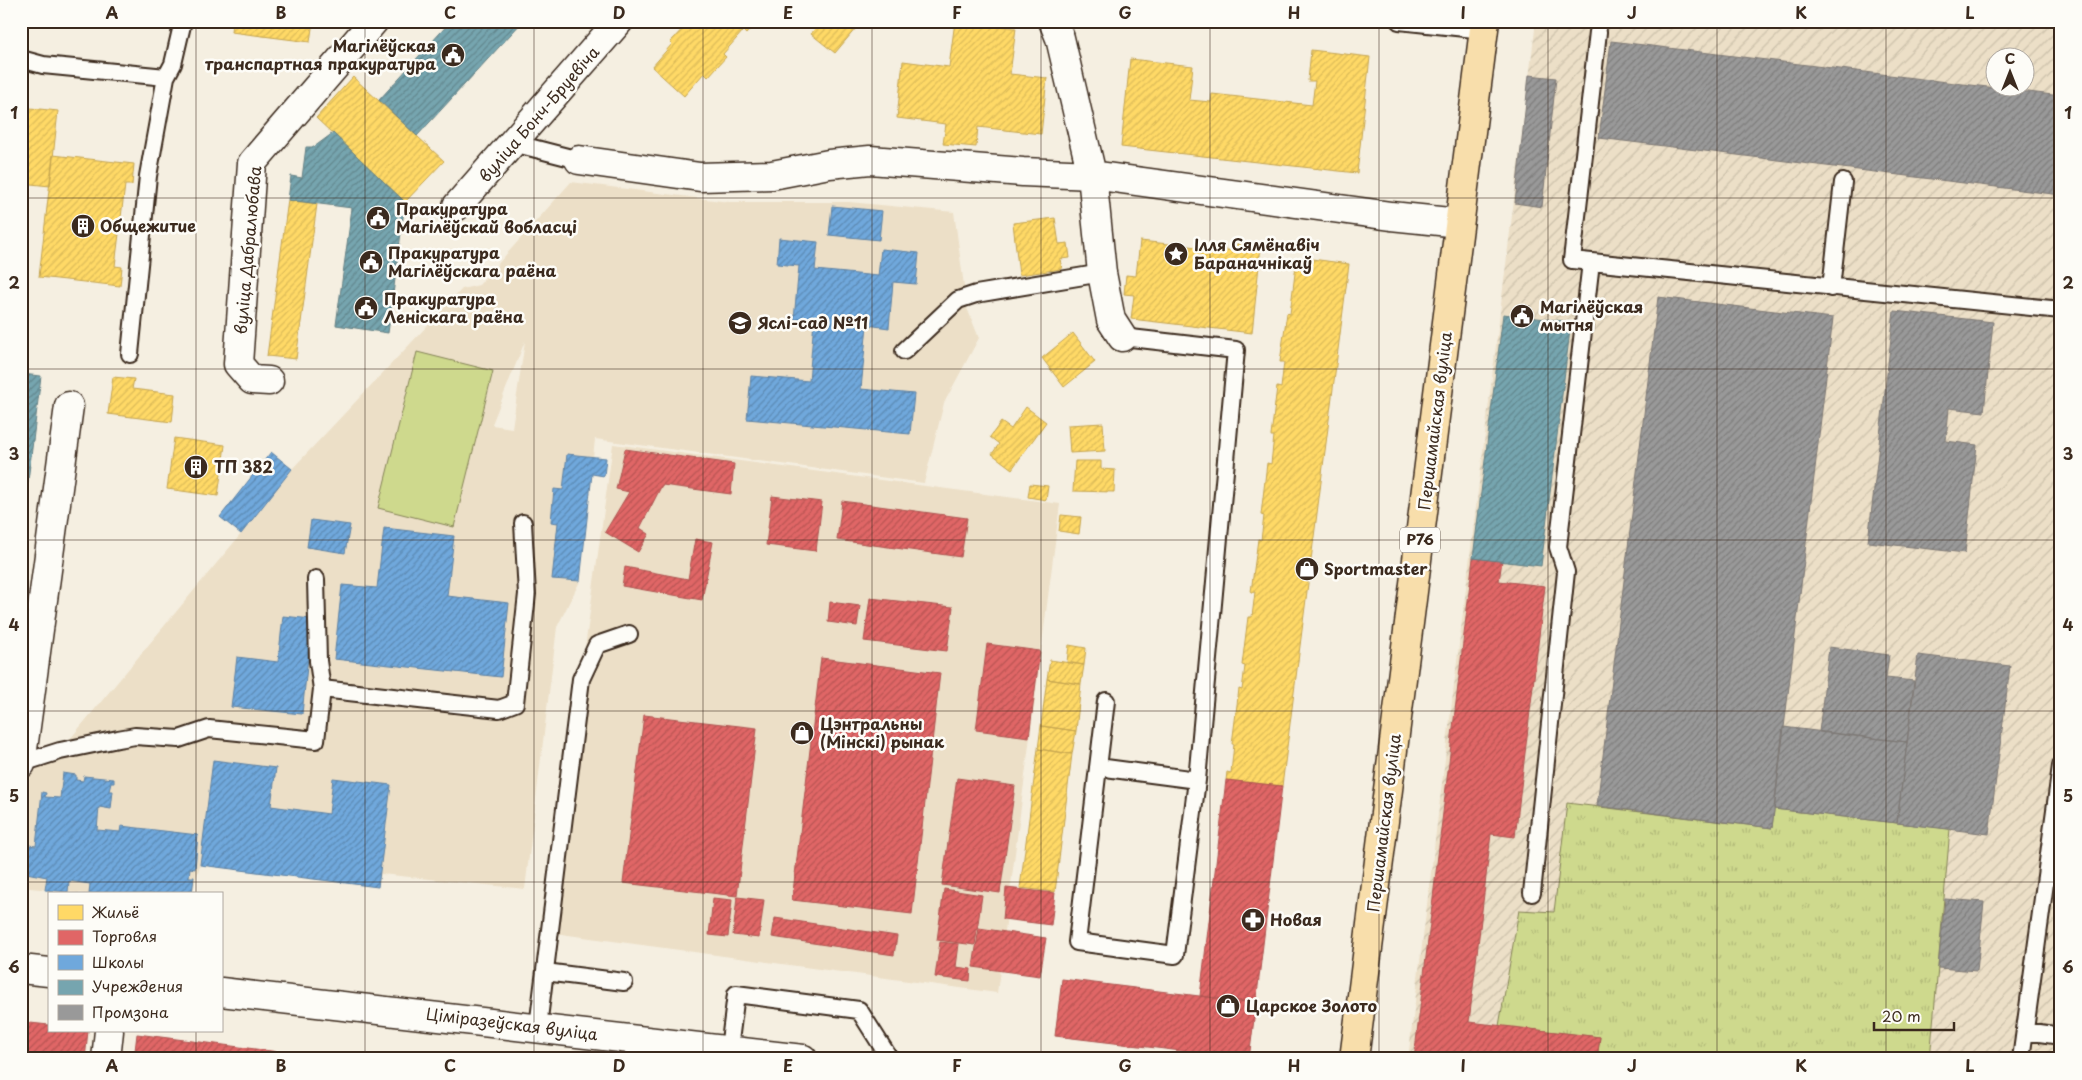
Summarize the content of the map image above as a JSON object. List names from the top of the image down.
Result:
{
  "streets": {
    "main road": ["Першамайская вуліца", "Р76"],
    "street": ["вуліца Бонч-Бруевіча", "вуліца Дабралюбава", "Ціміразеўская вуліца"]
  },
  "places": {
    "public building": [
      "Магілёўская транспартная пракуратура",
      "Пракуратура Магілёўскай вобласці",
      "Пракуратура Магілёўскага раёна",
      "Пракуратура Леніскага раёна",
      "Магілёўская мытня"
    ],
    "building": ["Общежитие", "ТП 382"],
    "place": ["Ілля Сямёнавіч Бараначнікаў"],
    "school or university": ["Яслі-сад №11"],
    "shop": ["Sportmaster", "Цэнтральны (Мінскі) рынак", "Царское Золото"],
    "pharmacy": ["Новая"]
  },
  "legend": [
    "Жильё",
    "Торговля",
    "Школы",
    "Учреждения",
    "Промзона"
  ],
  "scale_bar": "20 m",
  "north": "top",
  "grid": {
    "columns": [
      "A",
      "B",
      "C",
      "D",
      "E",
      "F",
      "G",
      "H",
      "I",
      "J",
      "K",
      "L"
    ],
    "rows": [
      "1",
      "2",
      "3",
      "4",
      "5",
      "6"
    ]
  }
}
